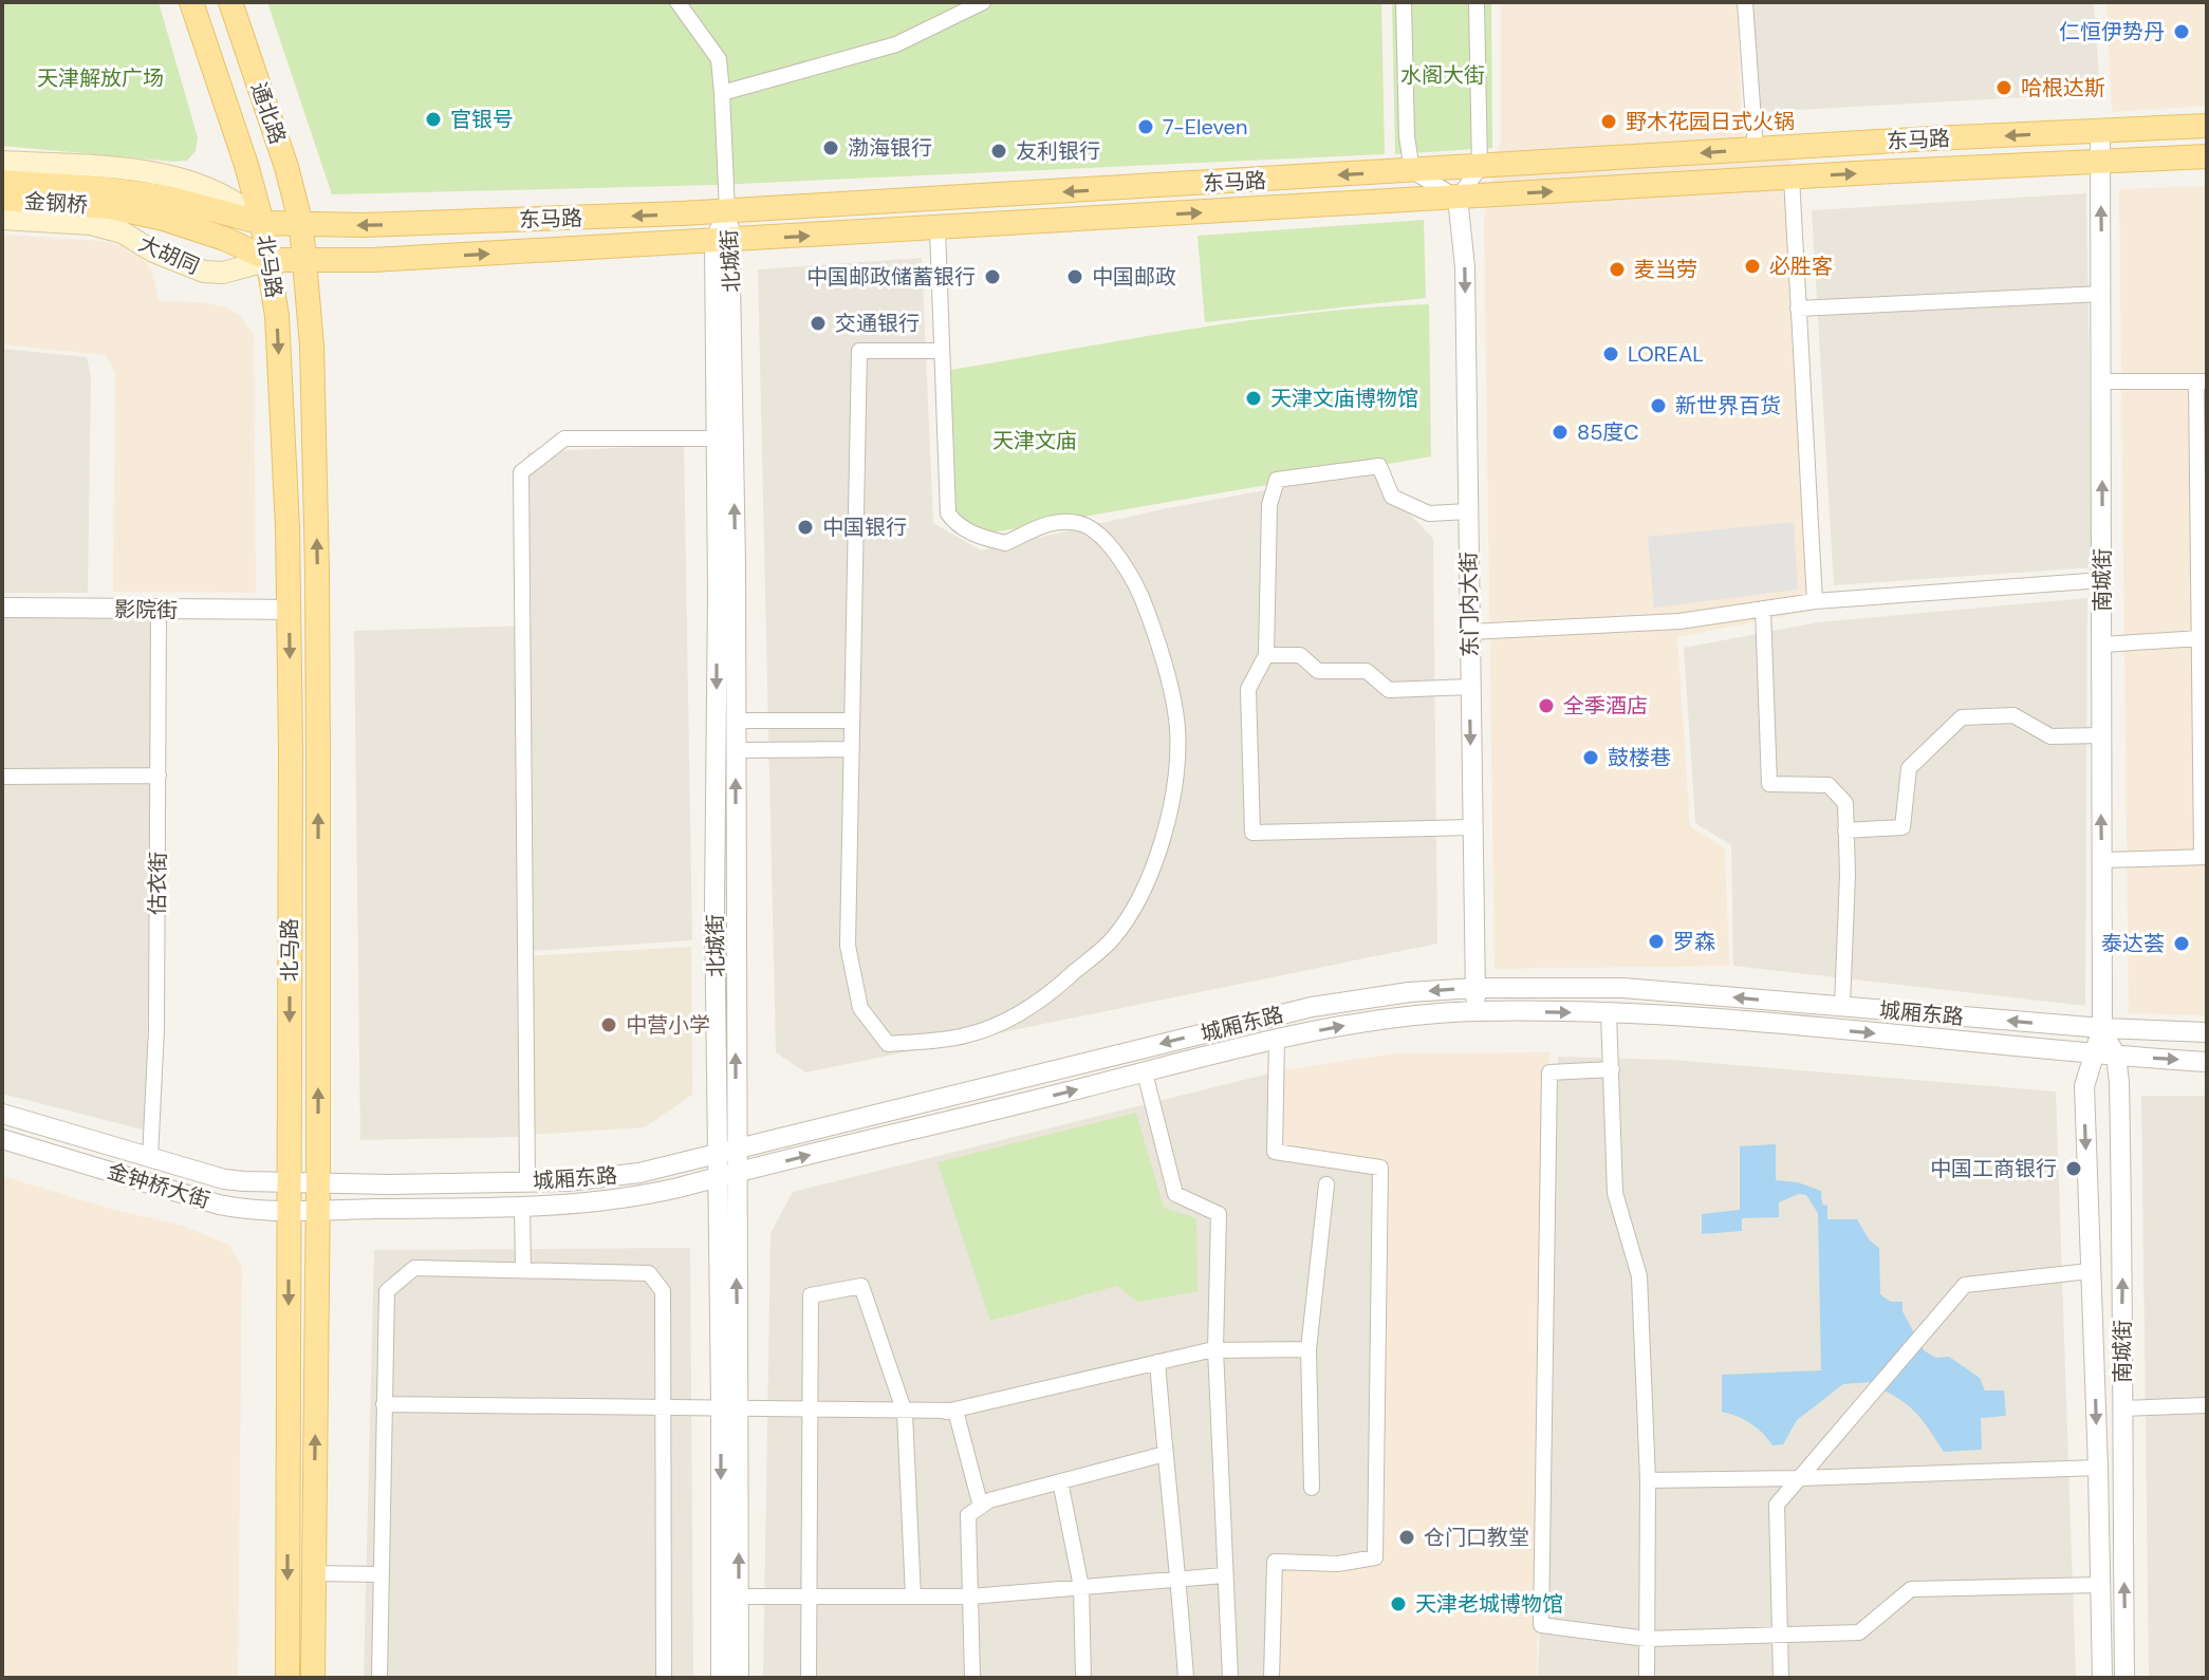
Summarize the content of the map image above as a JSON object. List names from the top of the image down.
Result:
{
  "streets": {
    "main road": [
      "通北路",
      "东马路",
      "金钢桥",
      "大胡同",
      "北马路"
    ],
    "street": [
      "北城街",
      "南城街",
      "东门内大街",
      "影院街",
      "估衣街",
      "城厢东路",
      "金钟桥大街"
    ]
  },
  "crossings": [
    ["通北路", "东马路"],
    ["通北路", "北马路"],
    ["东马路", "大胡同"],
    ["东马路", "北城街"],
    ["东马路", "北马路"],
    ["东马路", "南城街"],
    ["东马路", "东门内大街"],
    ["金钢桥", "大胡同"],
    ["大胡同", "北马路"],
    ["北城街", "城厢东路"],
    ["北马路", "影院街"],
    ["北马路", "城厢东路"],
    ["北马路", "金钟桥大街"],
    ["南城街", "城厢东路"],
    ["东门内大街", "城厢东路"],
    ["影院街", "估衣街"],
    ["估衣街", "金钟桥大街"],
    ["城厢东路", "金钟桥大街"]
  ],
  "one_way": ["东门内大街"],
  "parks": ["水阁大街", "天津解放广场", "天津文庙"],
  "places": [
    "仁恒伊势丹",
    "哈根达斯",
    "官银号",
    "野木花园日式火锅",
    "7-Eleven",
    "渤海银行",
    "友利银行",
    "必胜客",
    "麦当劳",
    "中国邮政储蓄银行",
    "中国邮政",
    "交通银行",
    "LOREAL",
    "天津文庙博物馆",
    "新世界百货",
    "85度C",
    "中国银行",
    "全季酒店",
    "鼓楼巷",
    "罗森",
    "泰达荟",
    "中营小学",
    "中国工商银行",
    "仓门口教堂",
    "天津老城博物馆"
  ]
}
